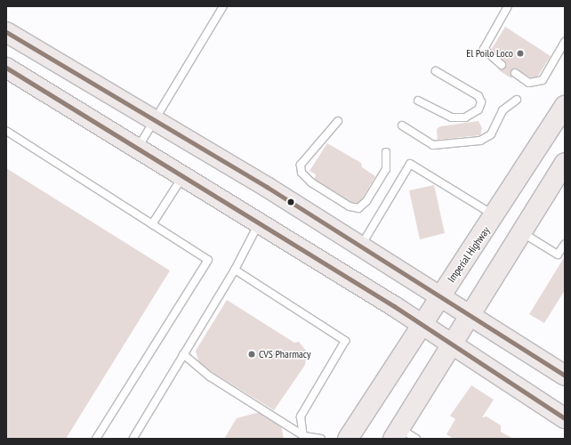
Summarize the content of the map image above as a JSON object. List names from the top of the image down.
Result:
{
  "streets": {
    "main road": ["Imperial Highway"]
  },
  "places": ["El Poilo Loco", "CVS Pharmacy"]
}
